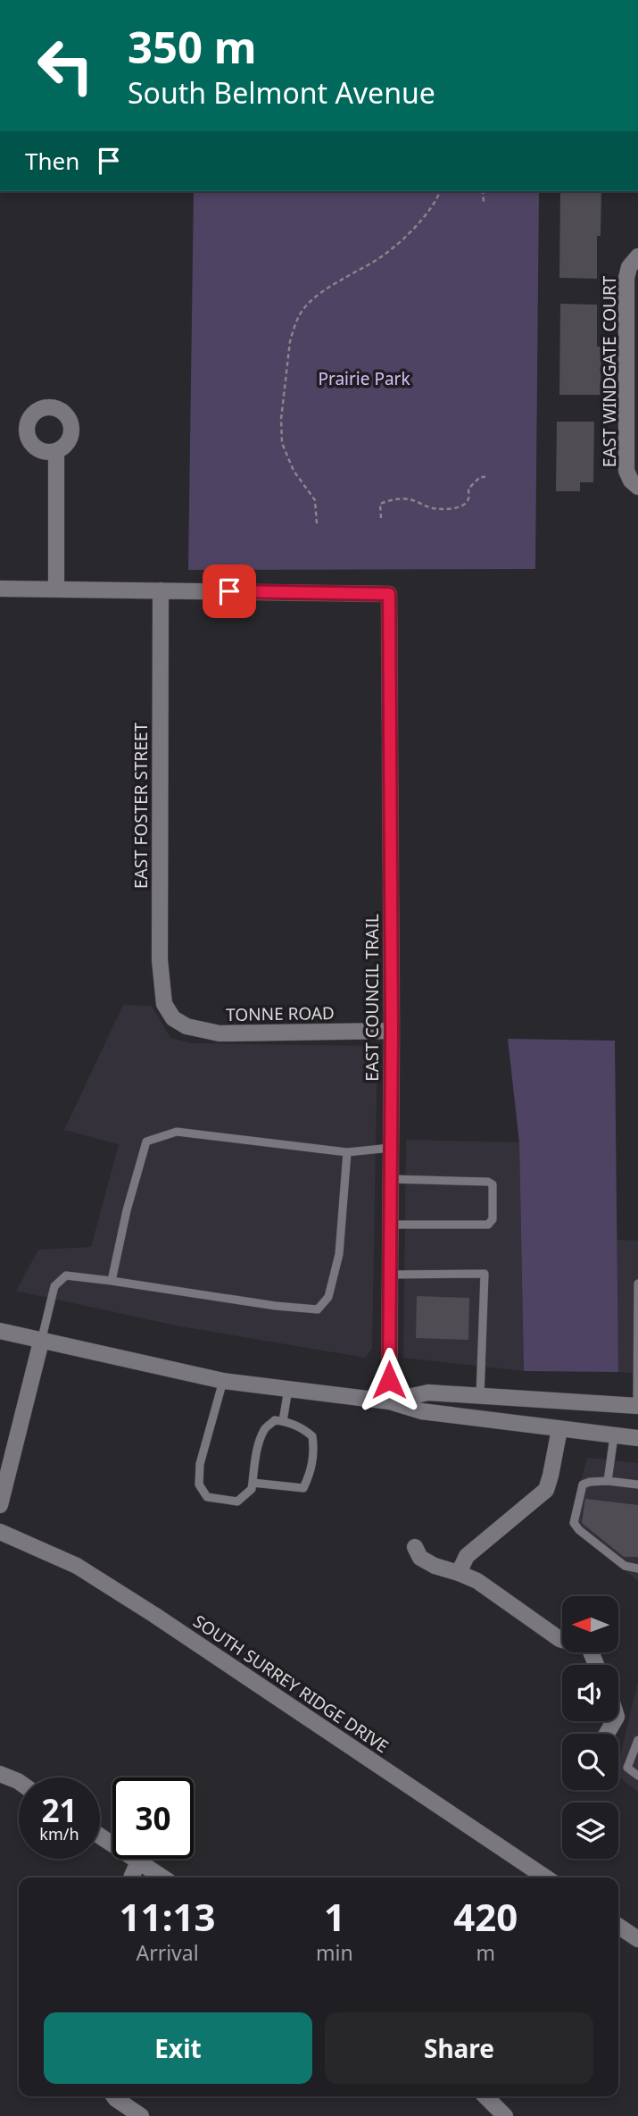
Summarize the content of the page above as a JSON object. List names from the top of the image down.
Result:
{
  "streets": {
    "street": [
      "EAST WINDGATE COURT",
      "EAST FOSTER STREET",
      "EAST COUNCIL TRAIL",
      "TONNE ROAD",
      "SOUTH SURREY RIDGE DRIVE"
    ]
  },
  "crossings": [
    ["EAST FOSTER STREET", "EAST COUNCIL TRAIL"],
    ["EAST FOSTER STREET", "TONNE ROAD"],
    ["EAST COUNCIL TRAIL", "TONNE ROAD"]
  ],
  "parks": ["Prairie Park"],
  "north": "left",
  "page": {
    "turn": ["350 m", "South Belmont Avenue"],
    "then": "Then",
    "speed": "21 km/h",
    "limit": "30",
    "eta": [
      "11:13",
      "Arrival",
      "1",
      "min",
      "420",
      "m"
    ],
    "buttons": ["Exit", "Share"]
  }
}
